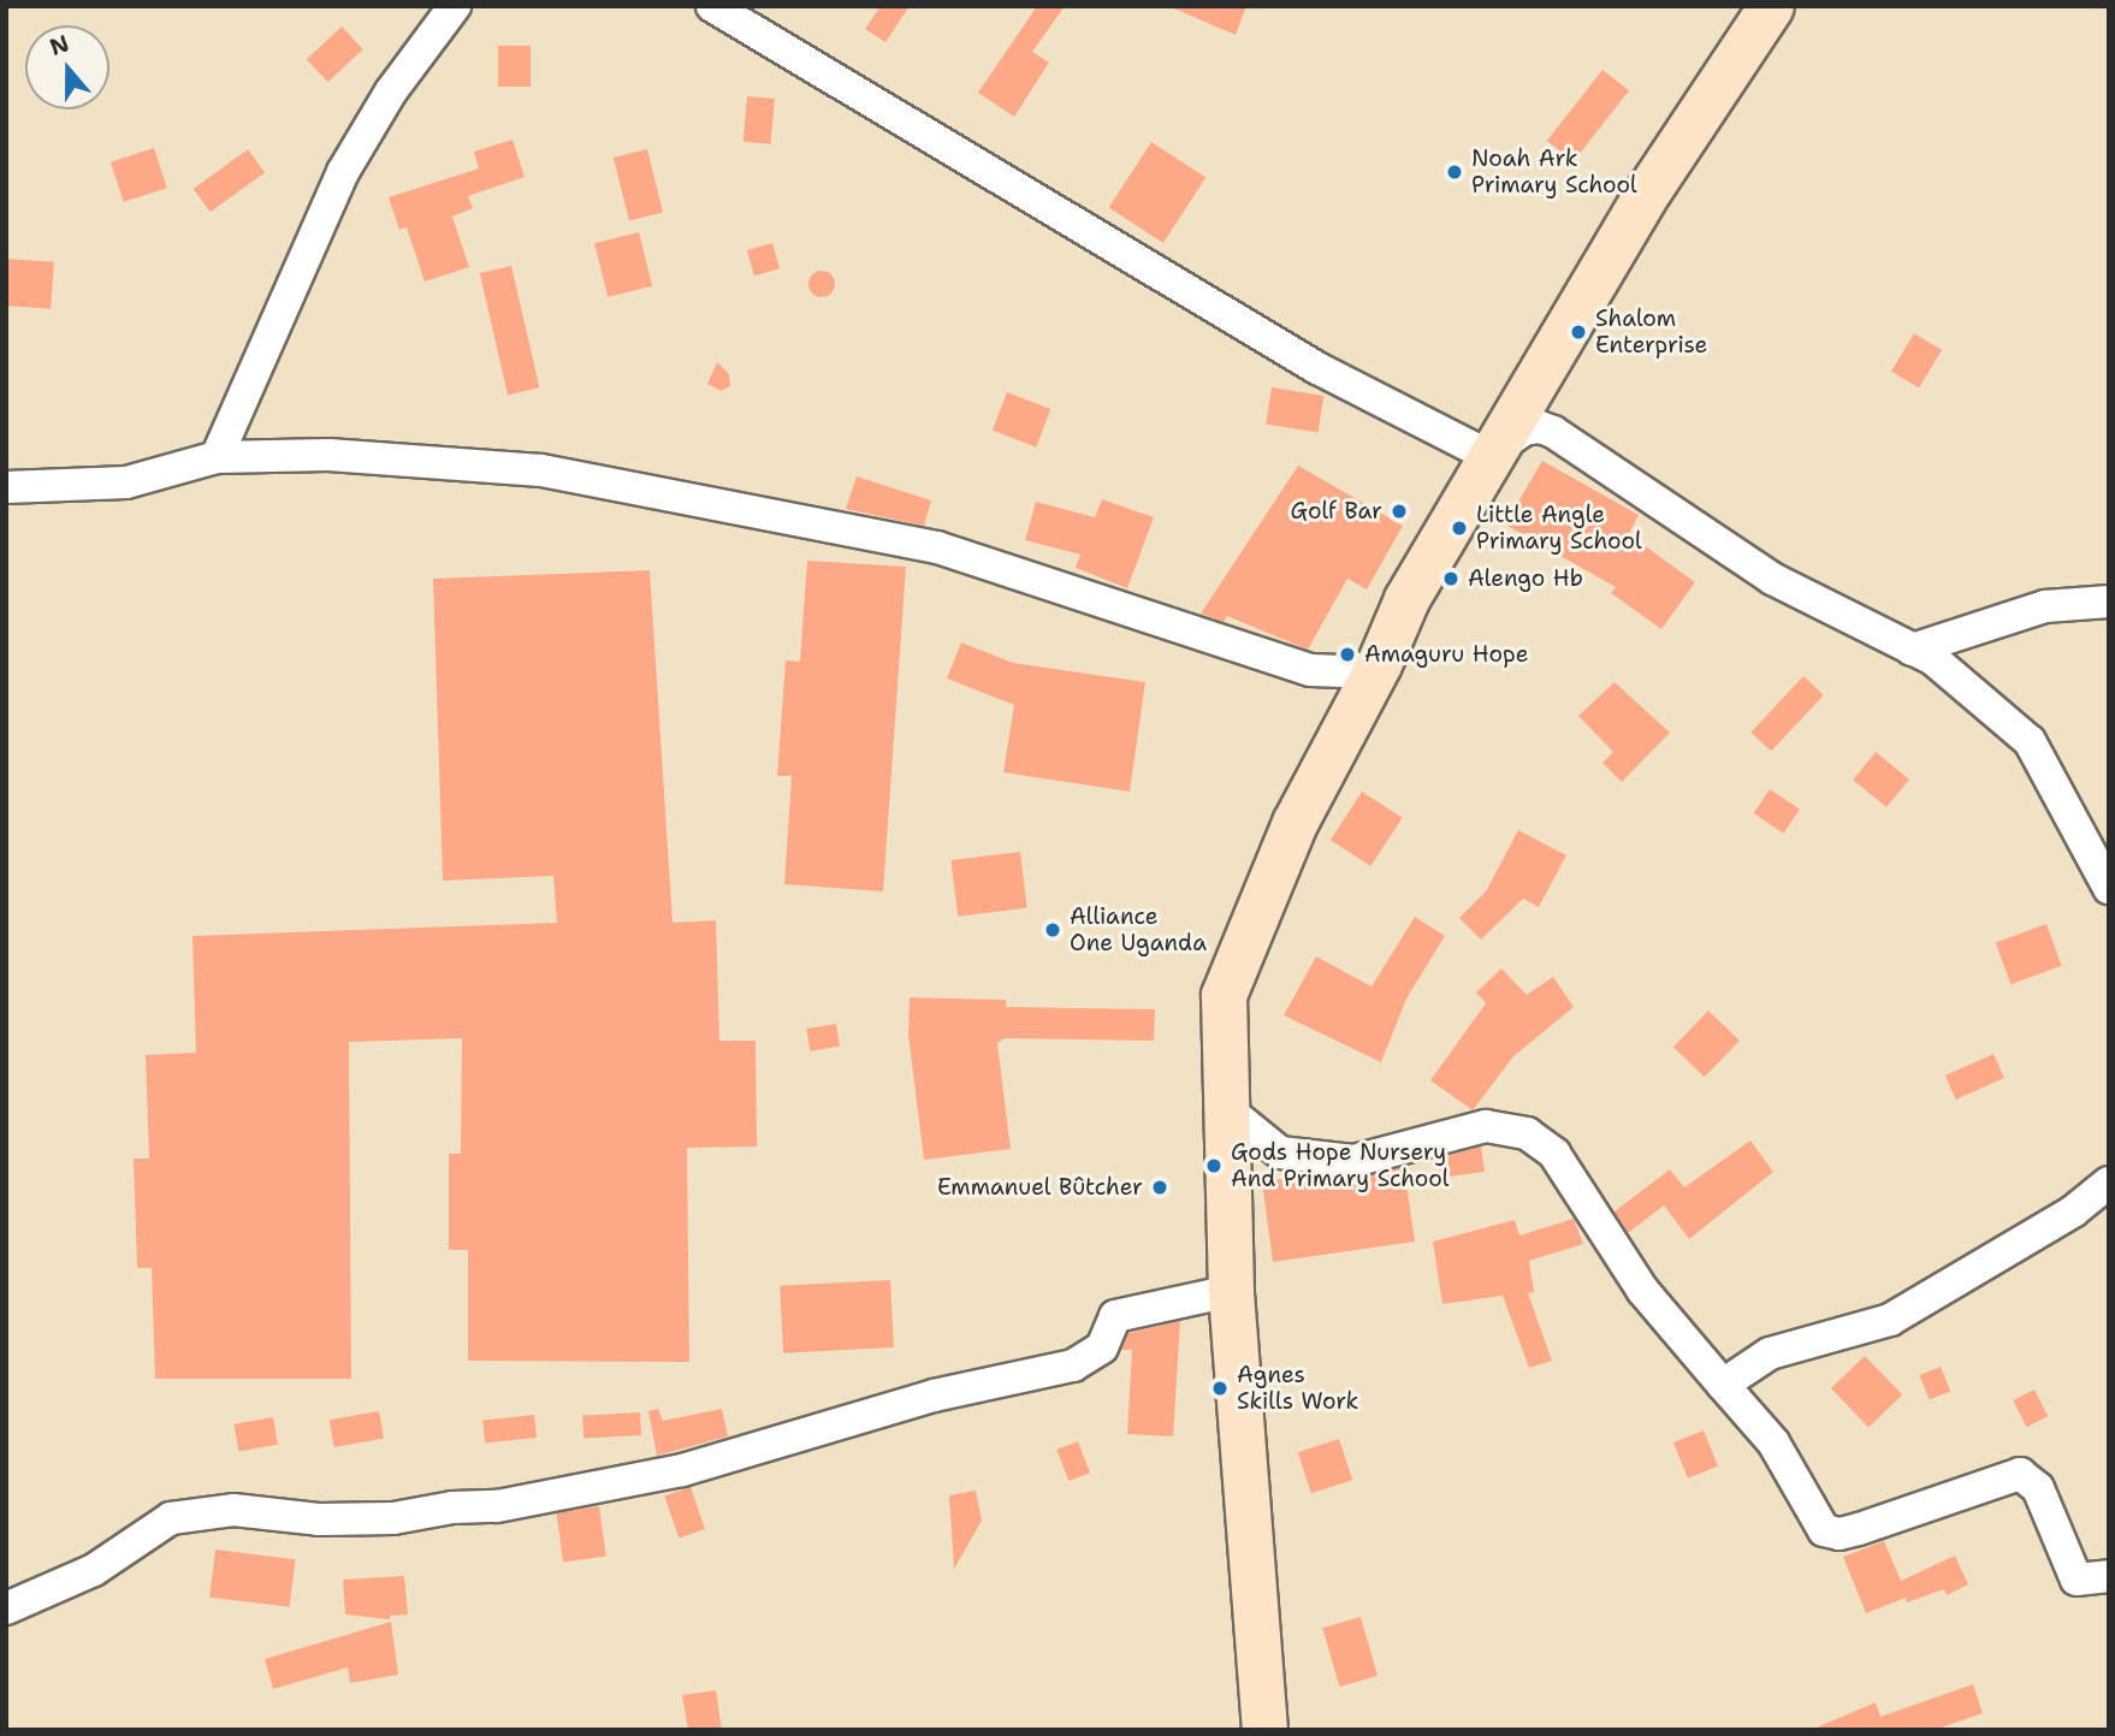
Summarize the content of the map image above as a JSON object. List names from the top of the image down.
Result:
{
  "places": [
    "Noah Ark Primary School",
    "Shalom Enterprise",
    "Golf Bar",
    "Little Angle Primary School",
    "Alengo Hb",
    "Amaguru Hope",
    "Alliance One Uganda",
    "Gods Hope Nursery And Primary School",
    "Emmanuel Bûtcher",
    "Agnes Skills Work"
  ],
  "north": "top"
}
